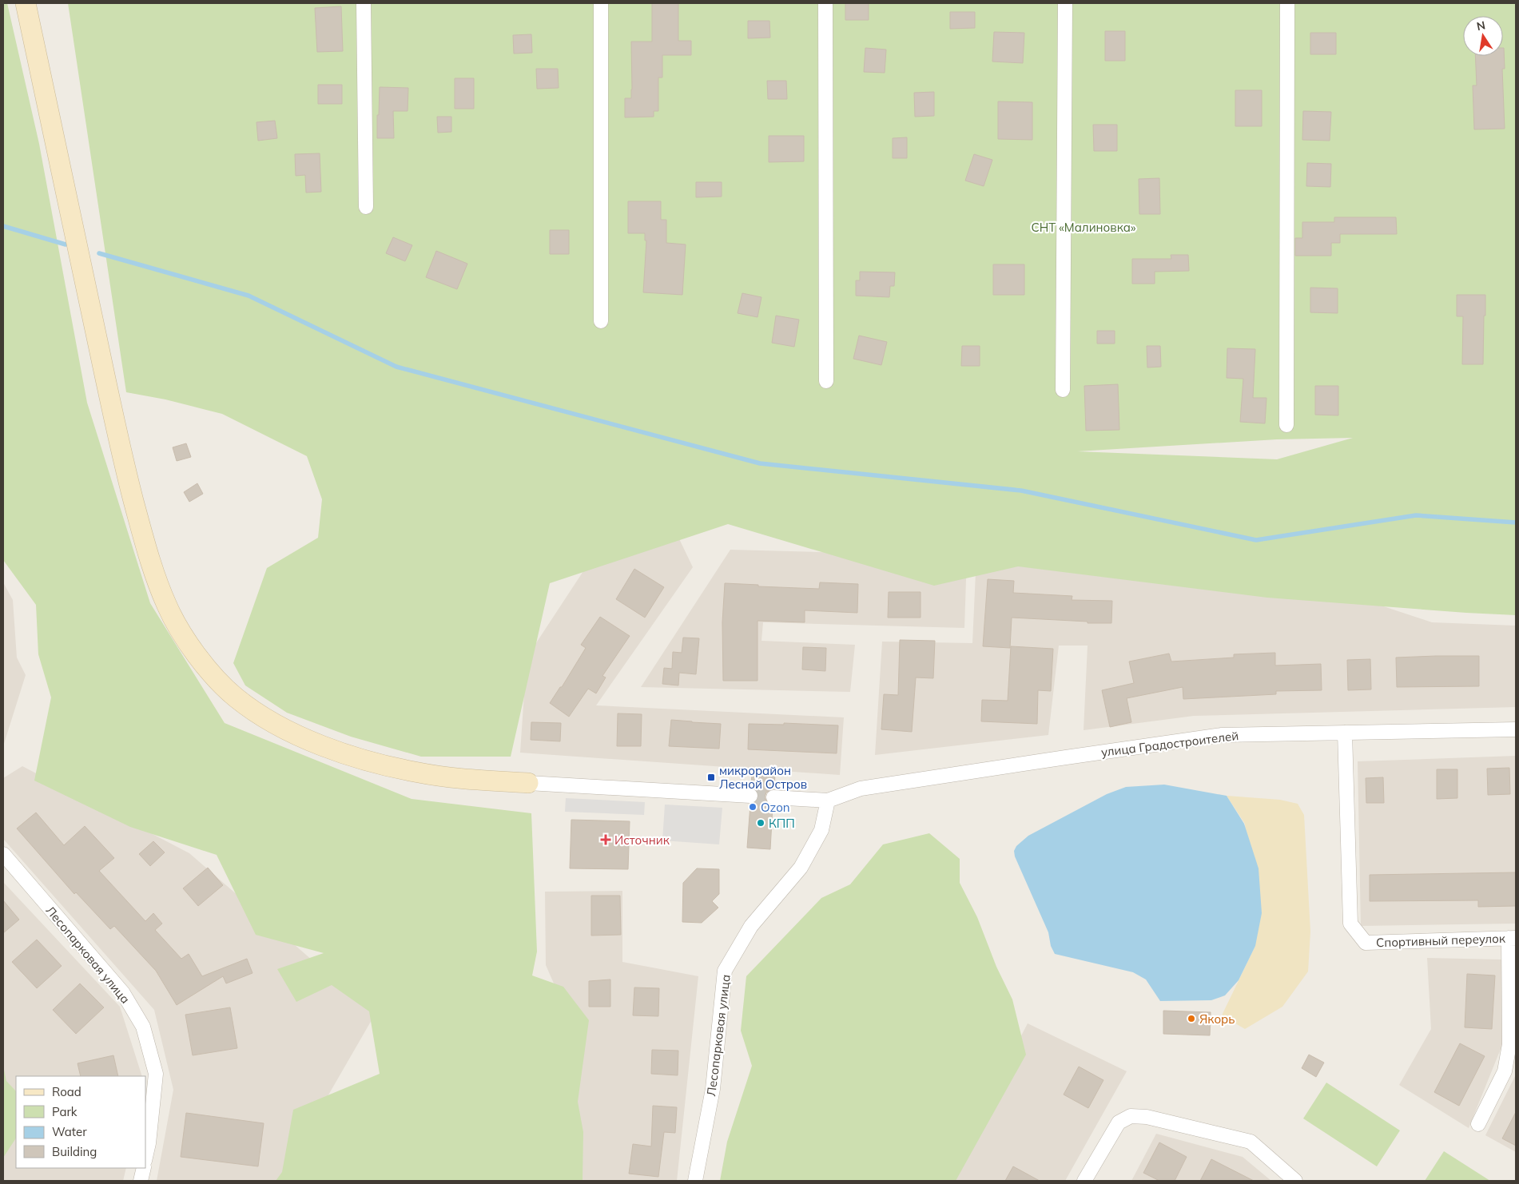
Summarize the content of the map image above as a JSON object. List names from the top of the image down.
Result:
{
  "streets": {
    "street": ["улица Градостроителей", "Спортивный переулок", "Лесопарковая улица"]
  },
  "crossings": [
    ["улица Градостроителей", "Спортивный переулок"],
    ["улица Градостроителей", "Лесопарковая улица"]
  ],
  "parks": ["СНТ «Малиновка»"],
  "places": {
    "transit": ["микрорайон Лесной Остров"],
    "other": ["Ozon", "КПП", "Якорь"],
    "health": ["Источник"]
  },
  "legend": [
    "Road",
    "Park",
    "Water",
    "Building"
  ],
  "north": "top"
}
